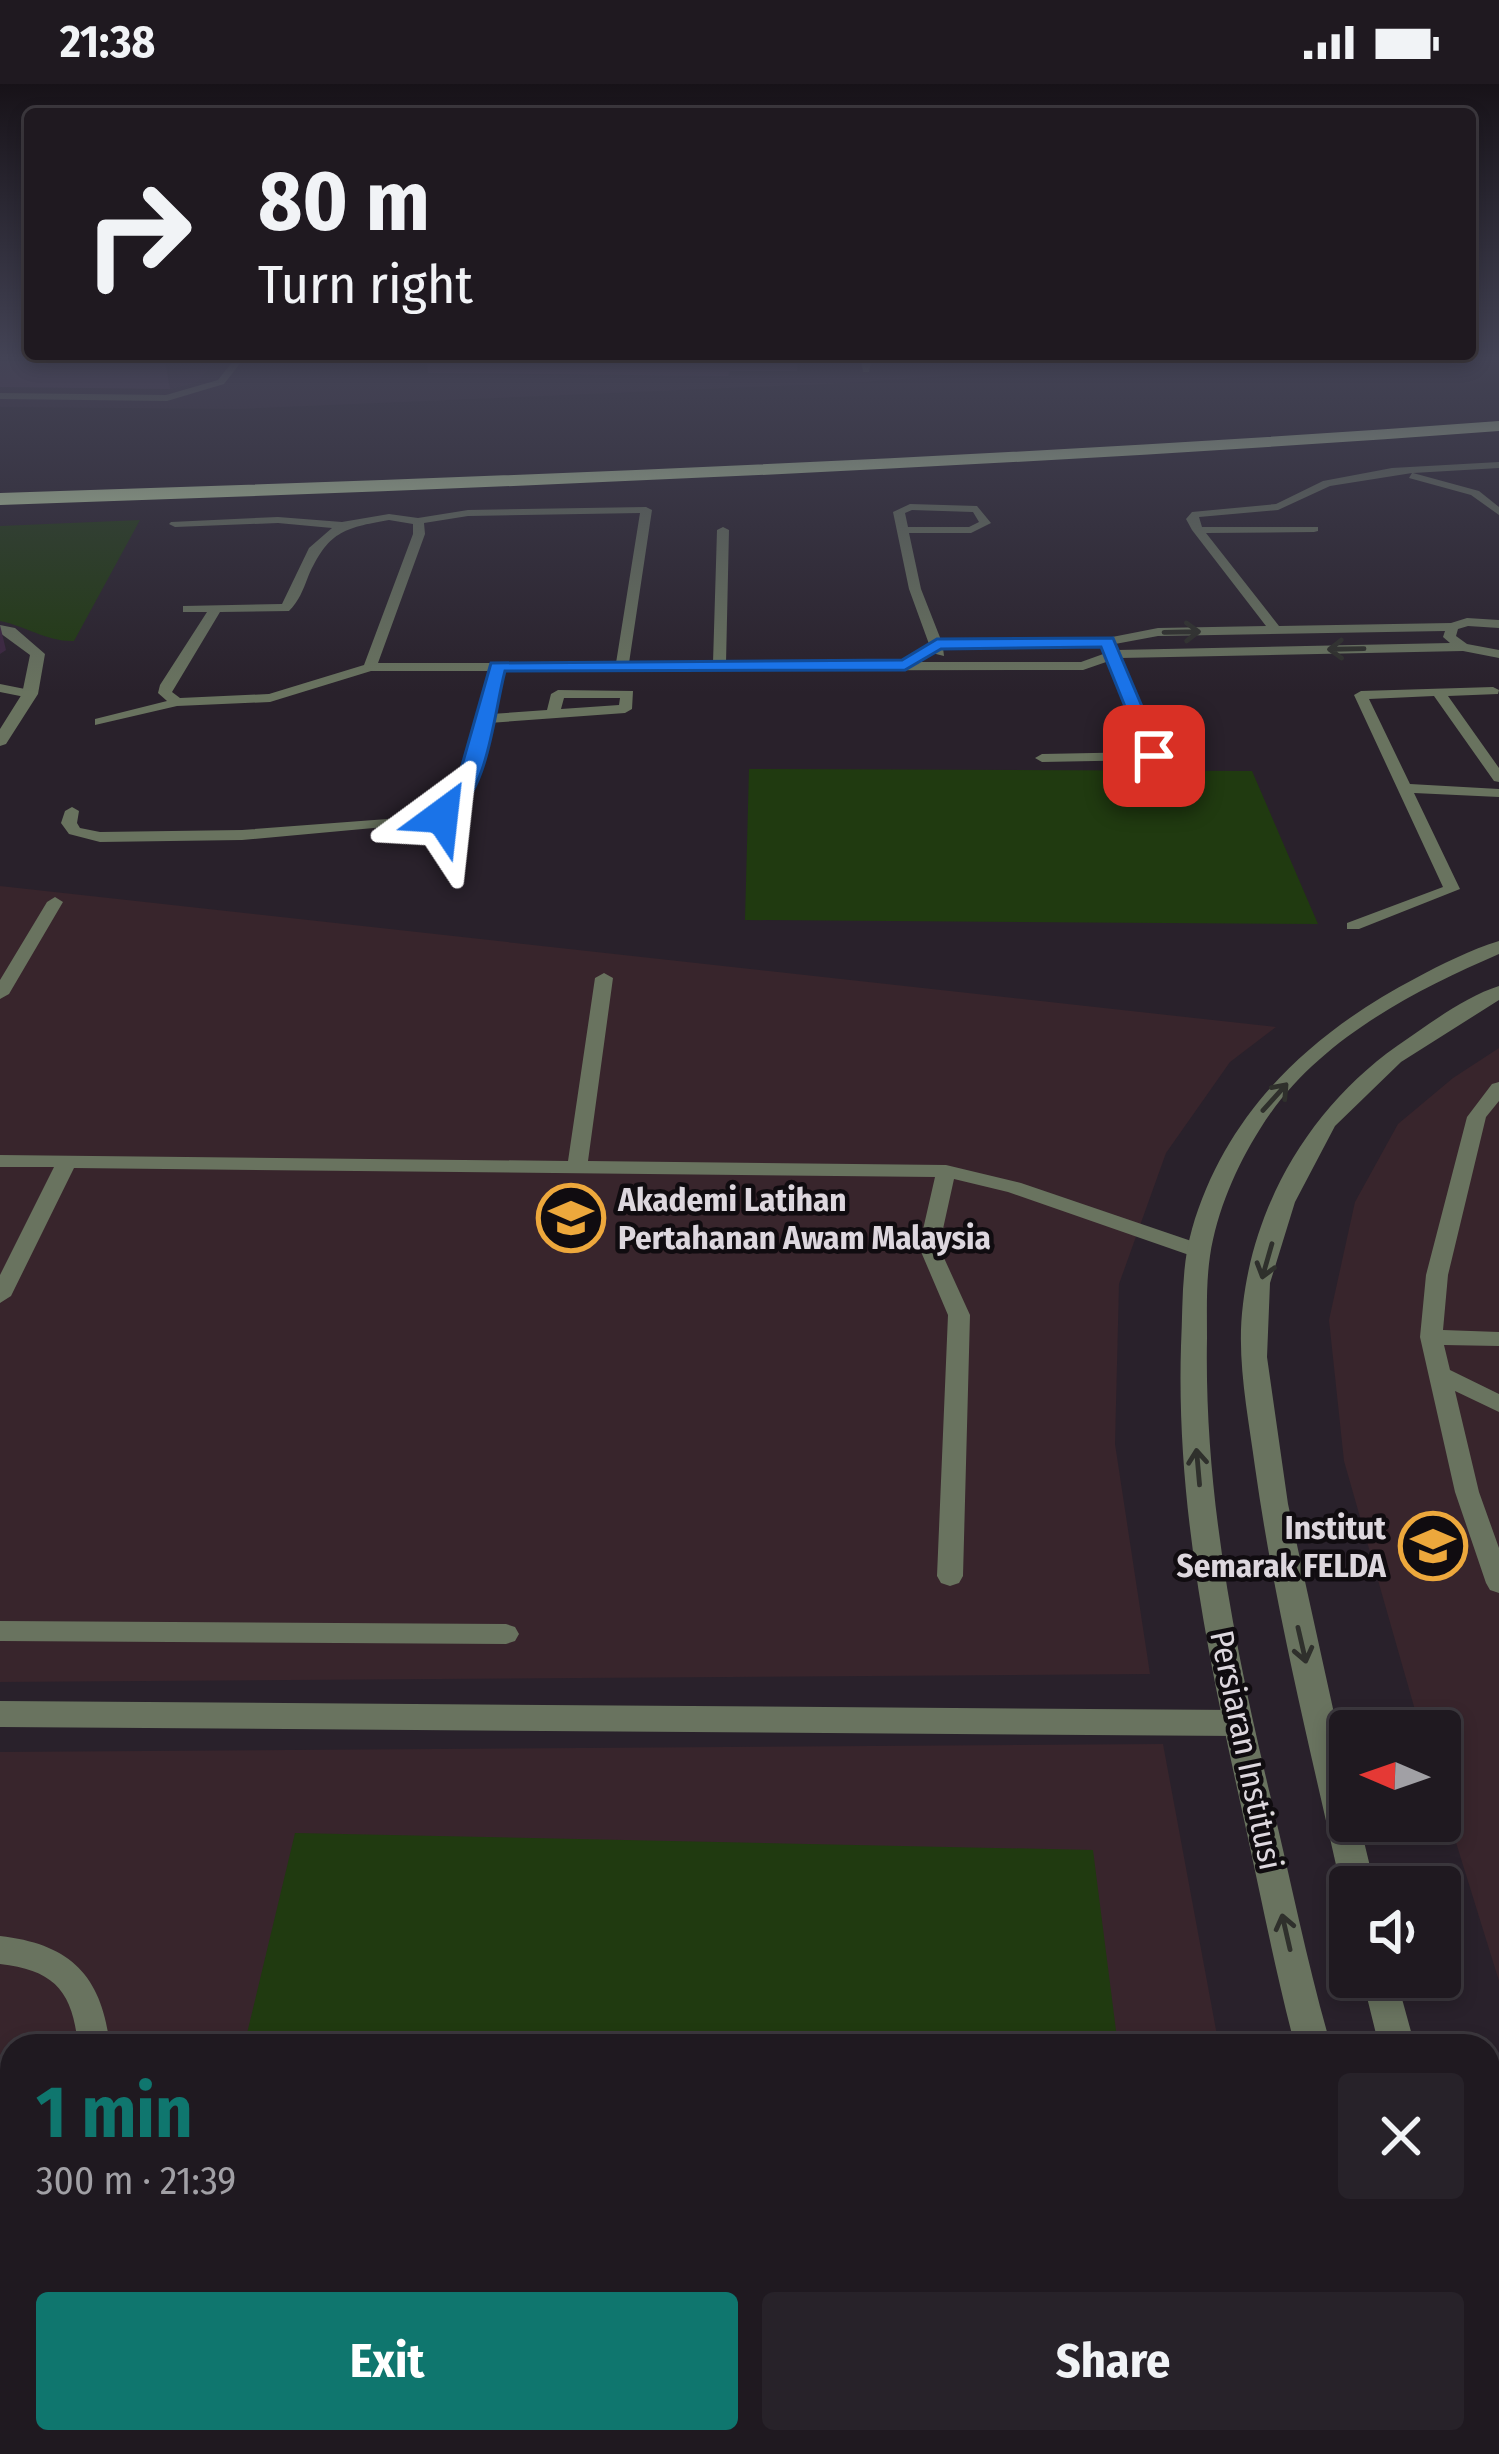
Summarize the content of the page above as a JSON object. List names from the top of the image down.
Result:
{
  "streets": {
    "street": ["Persiaran Institusi"]
  },
  "one_way": ["Persiaran Institusi"],
  "places": {
    "school or university": ["Akademi Latihan Pertahanan Awam Malaysia", "Institut Semarak FELDA"]
  },
  "north": "left",
  "page": {
    "status": "21:38",
    "turn": ["80 m", "Turn right"],
    "heading": ["1 min", "300 m · 21:39"],
    "buttons": ["Exit", "Share"]
  }
}
